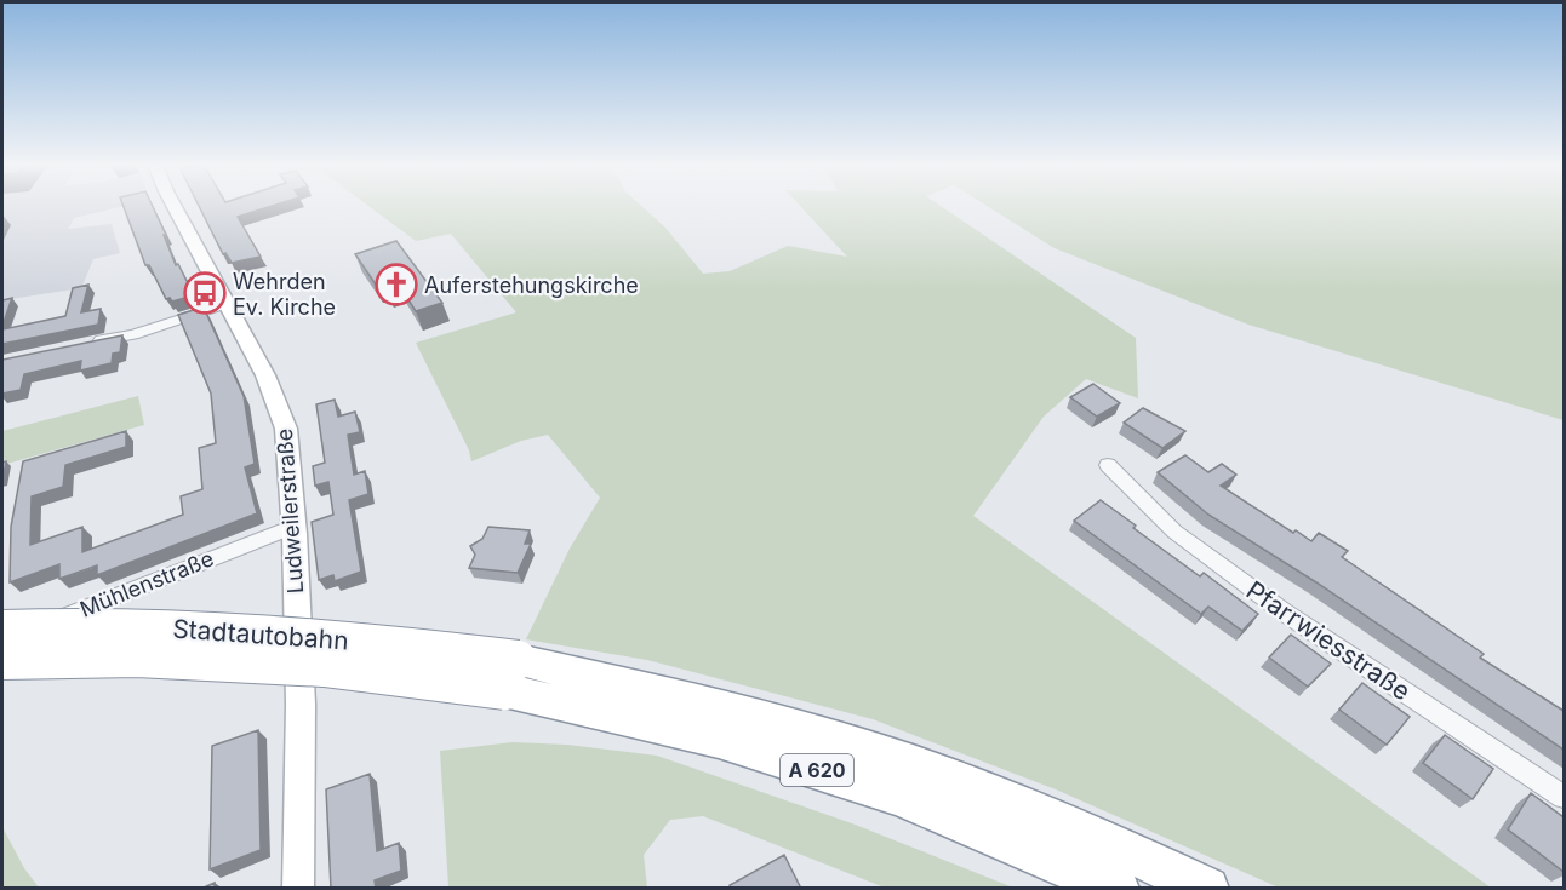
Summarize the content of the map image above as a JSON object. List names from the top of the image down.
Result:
{
  "streets": {
    "highway": ["Stadtautobahn", "A 620"],
    "main road": ["Ludweilerstraße"],
    "street": ["Mühlenstraße", "Pfarrwiesstraße"]
  },
  "crossings": [
    ["Ludweilerstraße", "Mühlenstraße"],
    ["Stadtautobahn", "A 620"]
  ],
  "places": {
    "church": ["Auferstehungskirche"],
    "bus stop": ["Wehrden Ev. Kirche"]
  }
}
